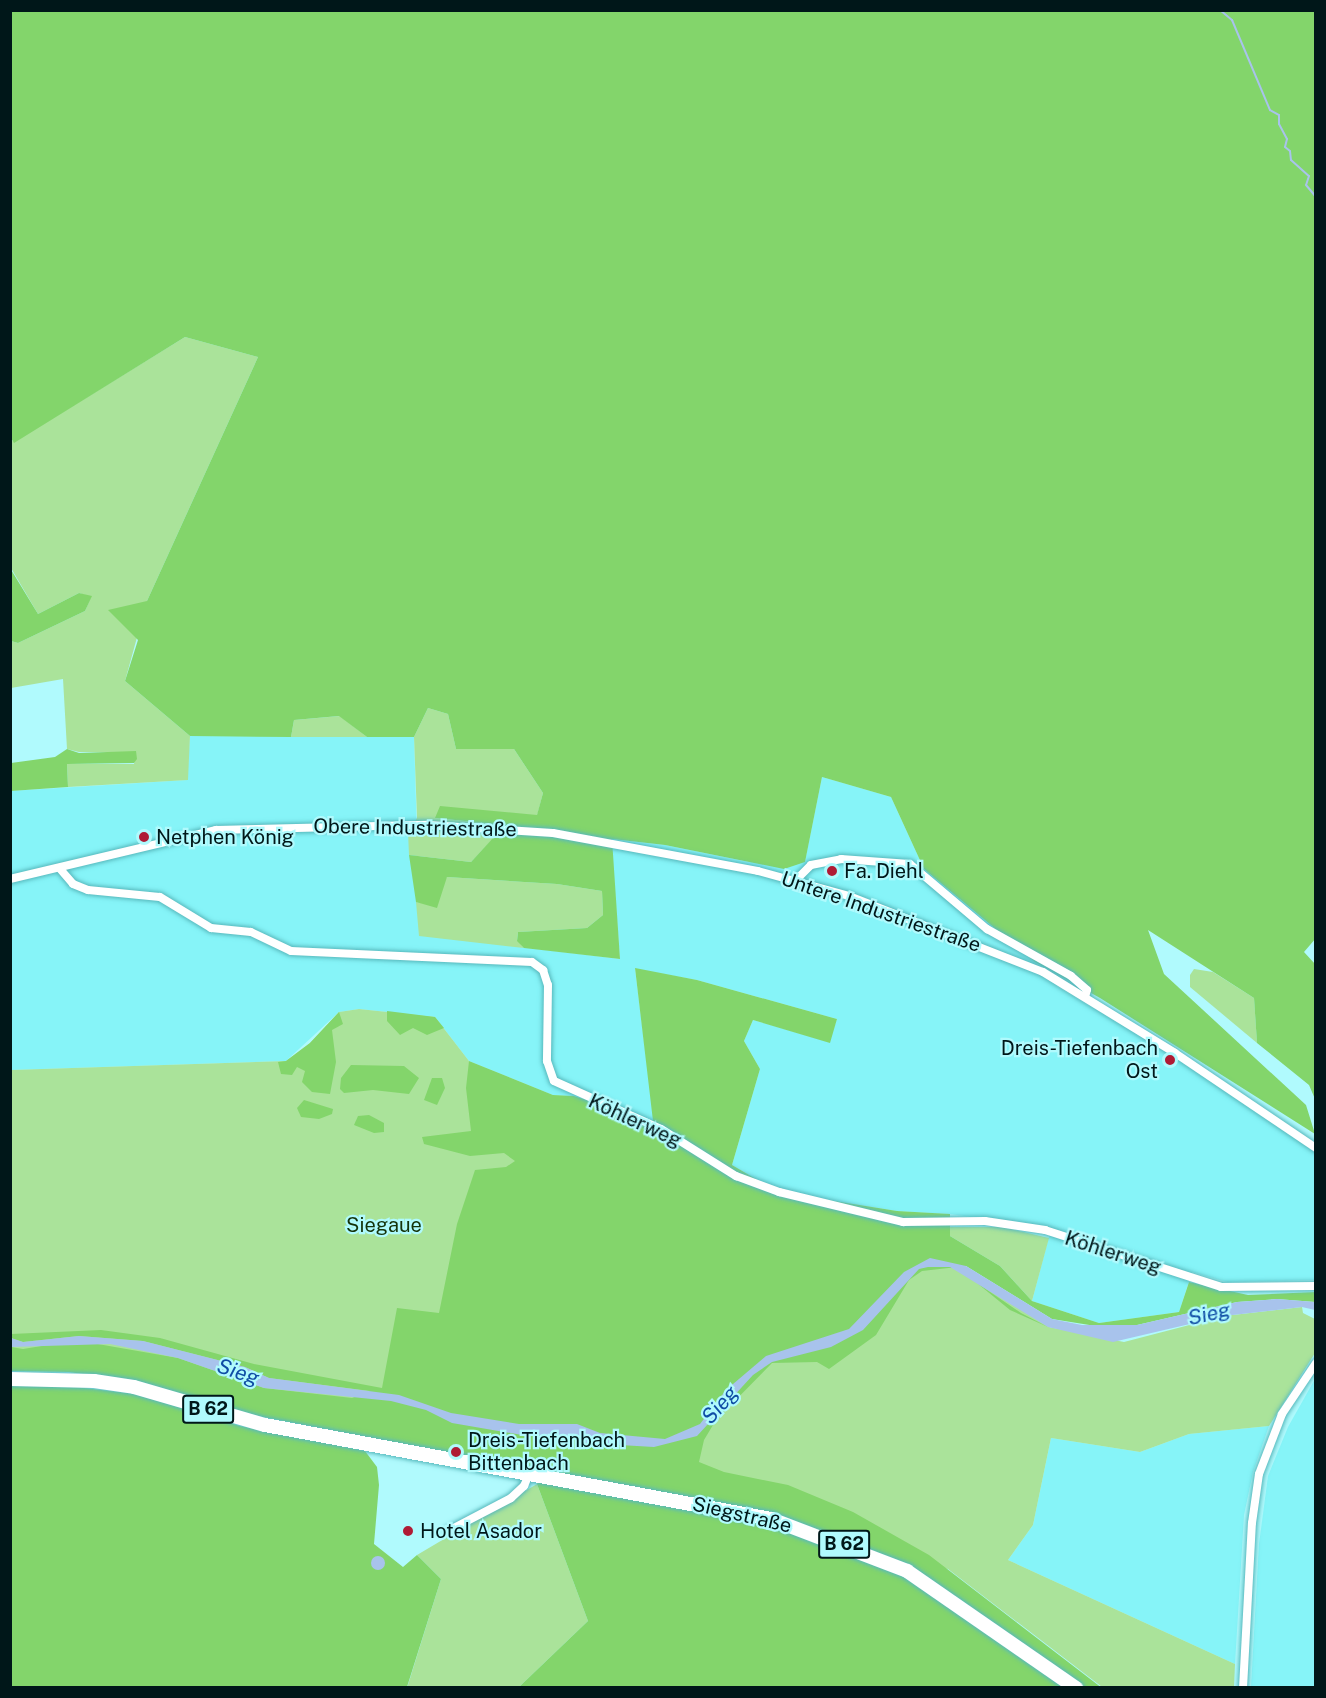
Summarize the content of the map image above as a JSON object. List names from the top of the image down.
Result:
{
  "streets": {
    "main road": ["B 62", "Siegstraße"],
    "street": ["Obere Industriestraße", "Untere Industriestraße", "Köhlerweg"]
  },
  "crossings": [
    ["Obere Industriestraße", "Untere Industriestraße"],
    ["Obere Industriestraße", "Köhlerweg"]
  ],
  "water": ["Sieg"],
  "parks": ["Siegaue"],
  "places": [
    "Netphen König",
    "Fa. Diehl",
    "Dreis-Tiefenbach Ost",
    "Dreis-Tiefenbach Bittenbach",
    "Hotel Asador"
  ]
}
